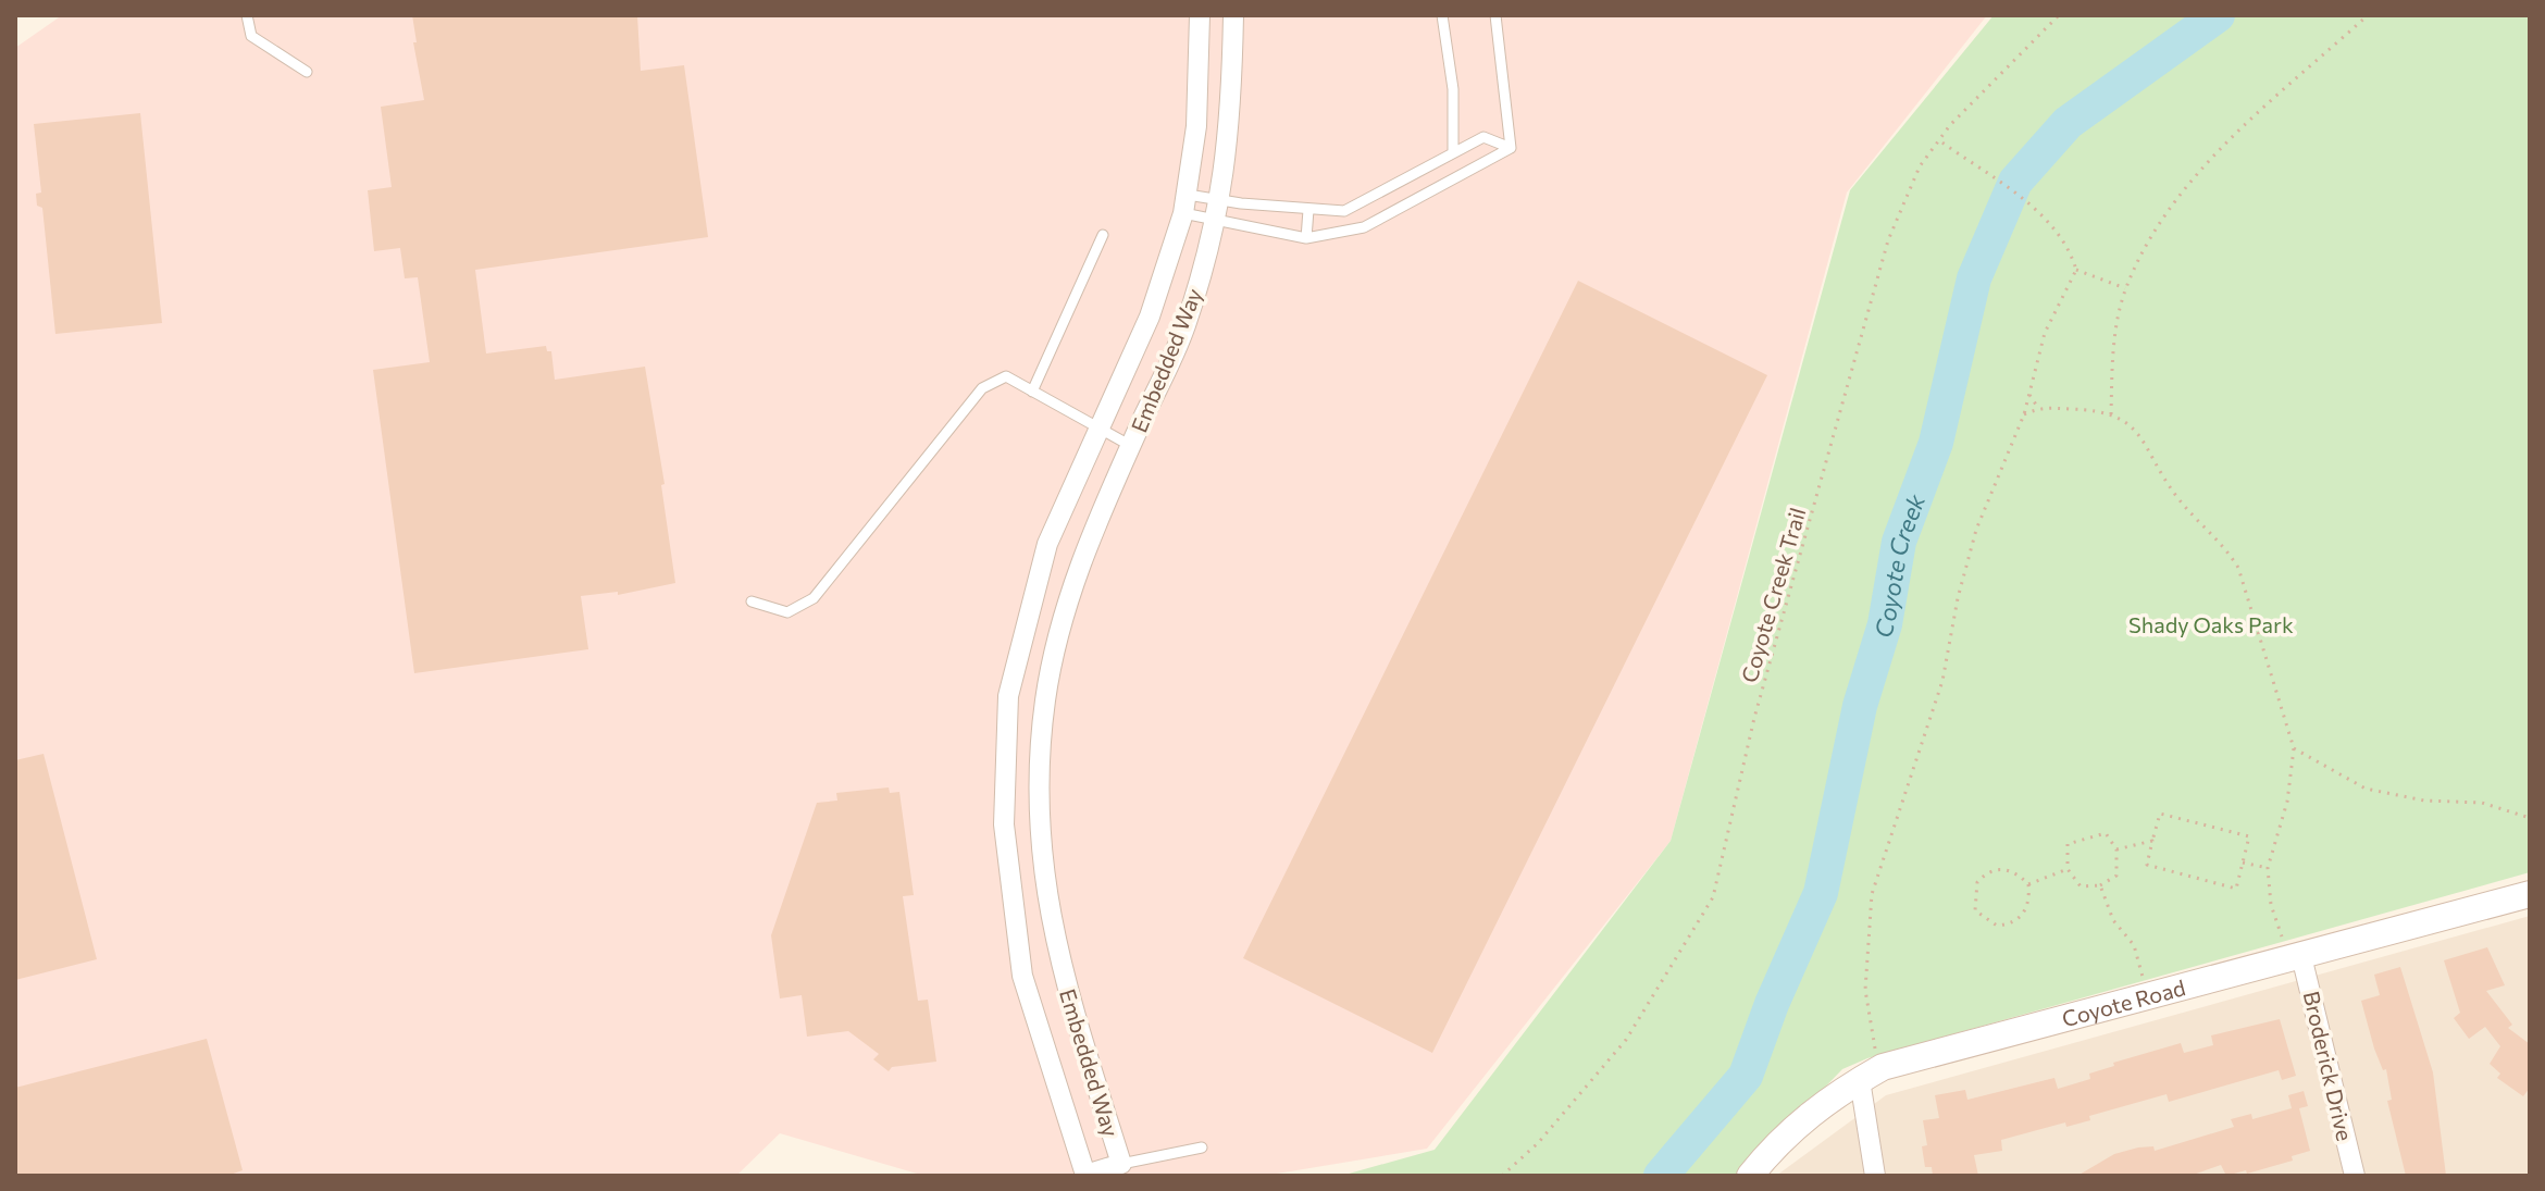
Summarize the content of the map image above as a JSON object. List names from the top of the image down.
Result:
{
  "streets": {
    "street": ["Embedded Way", "Coyote Road", "Broderick Drive"],
    "path": ["Coyote Creek Trail"]
  },
  "crossings": [
    ["Coyote Road", "Broderick Drive"]
  ],
  "water": ["Coyote Creek"],
  "parks": ["Shady Oaks Park"]
}
